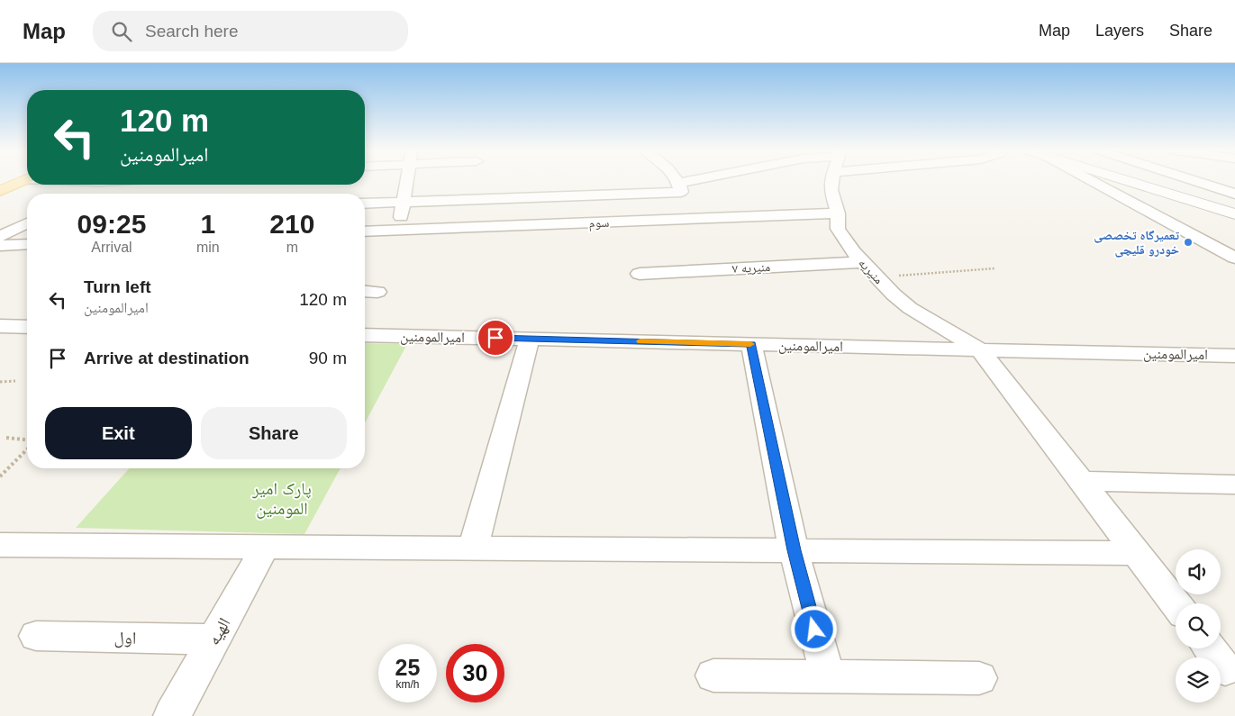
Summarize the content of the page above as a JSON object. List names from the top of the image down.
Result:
{
  "streets": {
    "street": [
      "سوم",
      "منیریه ۷",
      "منیریه",
      "امیرالمومنین",
      "الهیه",
      "اول"
    ]
  },
  "crossings": [
    ["سوم", "منیریه"],
    ["منیریه ۷", "منیریه"],
    ["منیریه", "امیرالمومنین"],
    ["الهیه", "اول"]
  ],
  "parks": ["پارک امیر المومنین"],
  "places": ["تعمیرگاه تخصصی خودرو قلیچی"],
  "page": {
    "header": "Map",
    "search": "Search here",
    "nav": ["Map", "Layers", "Share"],
    "turn": ["120 m", "امیرالمومنین"],
    "eta": [
      "09:25",
      "Arrival",
      "1",
      "min",
      "210",
      "m"
    ],
    "list": [
      {
        "name": "Turn left",
        "note": "امیرالمومنین",
        "value": "120 m"
      },
      {
        "name": "Arrive at destination",
        "value": "90 m"
      }
    ],
    "buttons": ["Exit", "Share"],
    "speed": "25 km/h",
    "limit": "30"
  }
}
